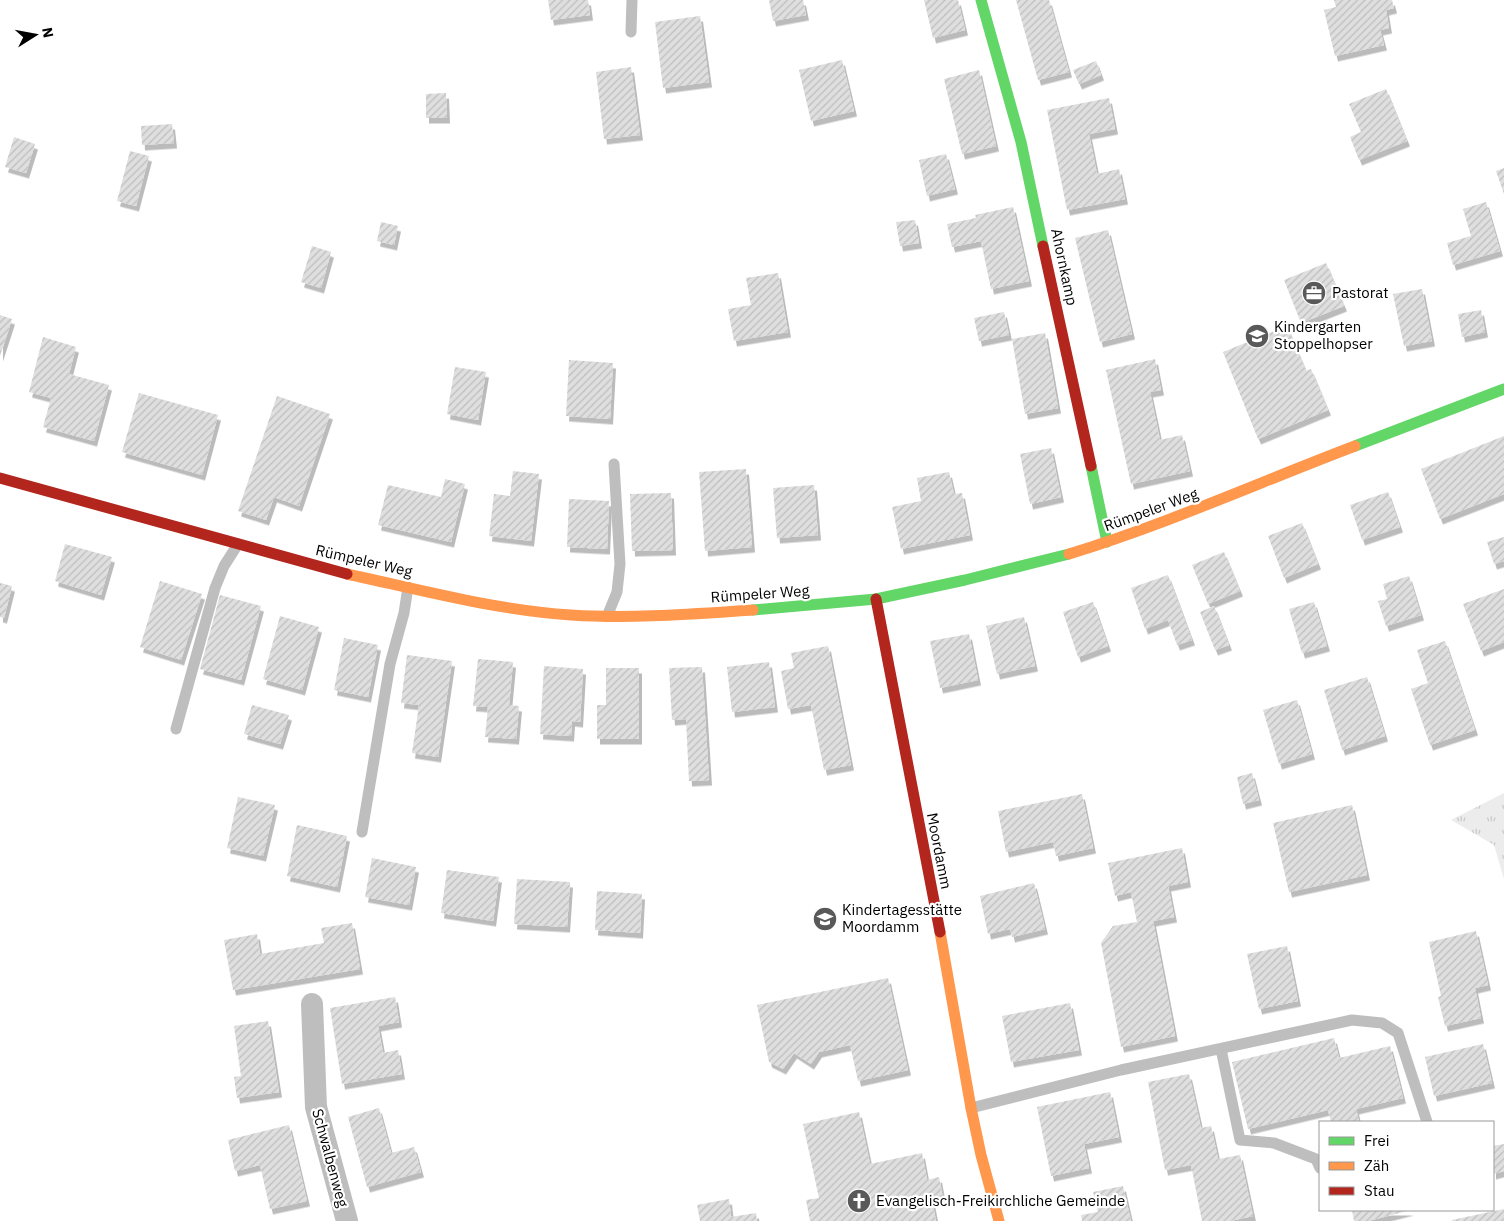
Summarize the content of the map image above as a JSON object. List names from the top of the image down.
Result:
{
  "streets": {
    "street": [
      "Ahornkamp",
      "Rümpeler Weg",
      "Moordamm",
      "Schwalbenweg"
    ]
  },
  "crossings": [
    ["Ahornkamp", "Rümpeler Weg"],
    ["Rümpeler Weg", "Moordamm"]
  ],
  "places": {
    "office": ["Pastorat"],
    "school or university": ["Kindergarten Stoppelhopser", "Kindertagesstätte Moordamm"],
    "church": ["Evangelisch-Freikirchliche Gemeinde"]
  },
  "legend": ["Frei", "Zäh", "Stau"],
  "north": "right"
}
